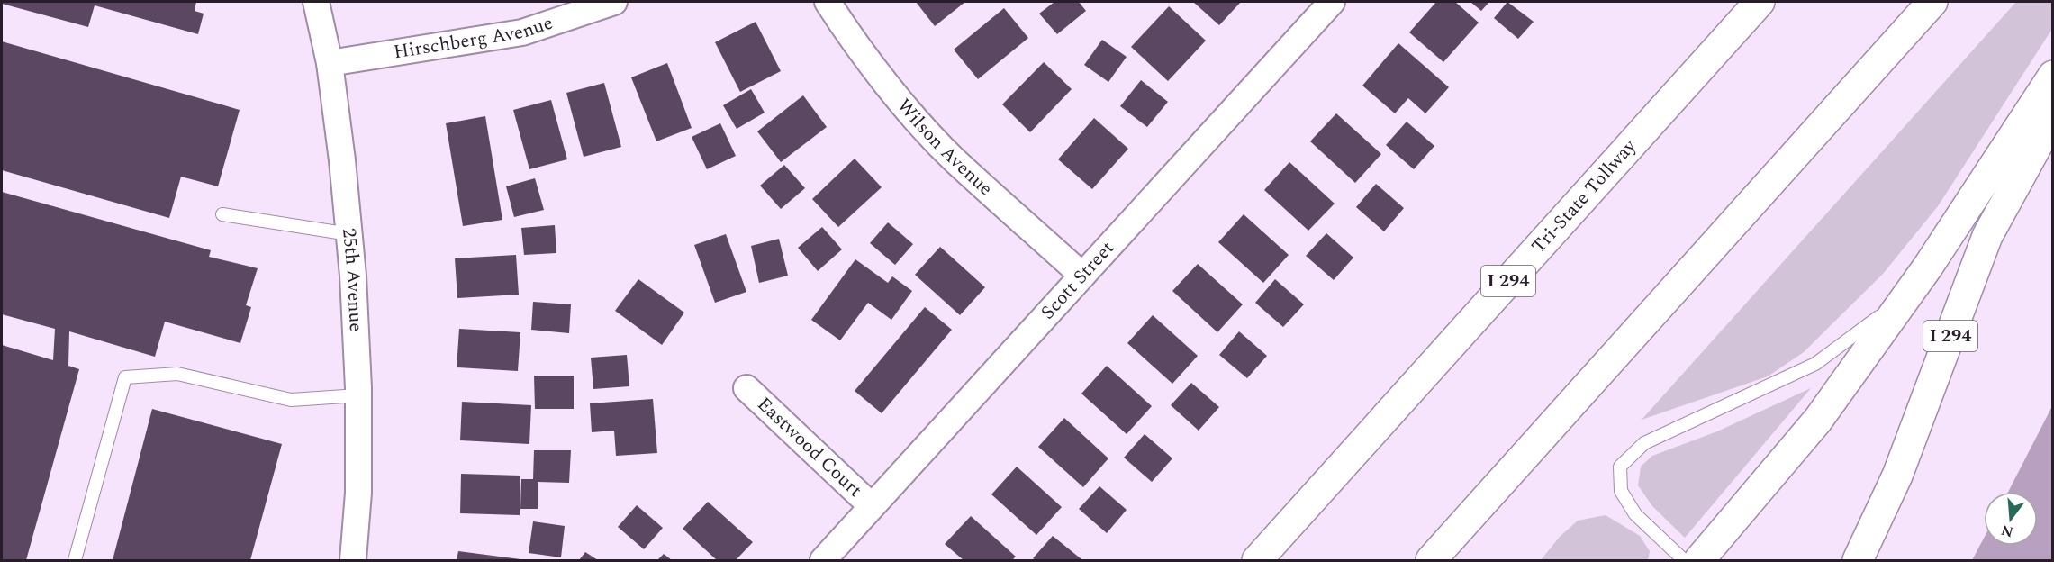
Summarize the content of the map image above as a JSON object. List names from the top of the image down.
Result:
{
  "streets": {
    "highway": ["Tri-State Tollway", "I 294"],
    "street": [
      "Hirschberg Avenue",
      "Wilson Avenue",
      "25th Avenue",
      "Scott Street",
      "Eastwood Court"
    ]
  },
  "crossings": [
    ["Hirschberg Avenue", "25th Avenue"],
    ["Wilson Avenue", "Scott Street"],
    ["Scott Street", "Eastwood Court"]
  ],
  "north": "bottom"
}
